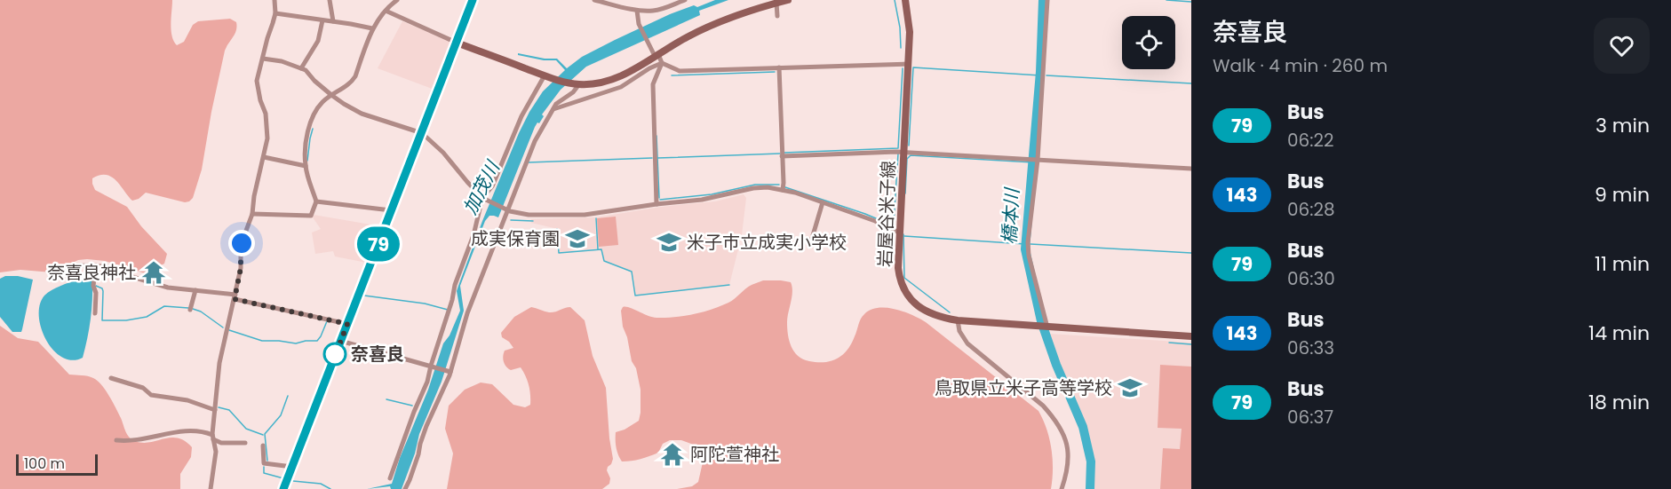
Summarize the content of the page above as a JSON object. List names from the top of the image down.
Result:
{
  "streets": {
    "main road": ["岩屋谷米子線"]
  },
  "water": ["加茂川", "橋本川"],
  "places": {
    "school or university": ["成実保育園", "米子市立成実小学校", "鳥取県立米子高等学校"],
    "temple": ["奈喜良神社", "阿陀萱神社"],
    "other": ["奈喜良"]
  },
  "lines": ["bus line 79"],
  "scale_bar": "100 m",
  "page": {
    "on_map": "79",
    "heading": ["奈喜良", "Walk · 4 min · 260 m"],
    "list": [
      {
        "mark": "79",
        "name": "Bus",
        "note": "06:22",
        "value": "3 min"
      },
      {
        "mark": "143",
        "name": "Bus",
        "note": "06:28",
        "value": "9 min"
      },
      {
        "mark": "79",
        "name": "Bus",
        "note": "06:30",
        "value": "11 min"
      },
      {
        "mark": "143",
        "name": "Bus",
        "note": "06:33",
        "value": "14 min"
      },
      {
        "mark": "79",
        "name": "Bus",
        "note": "06:37",
        "value": "18 min"
      }
    ],
    "scale": "100 m"
  }
}
